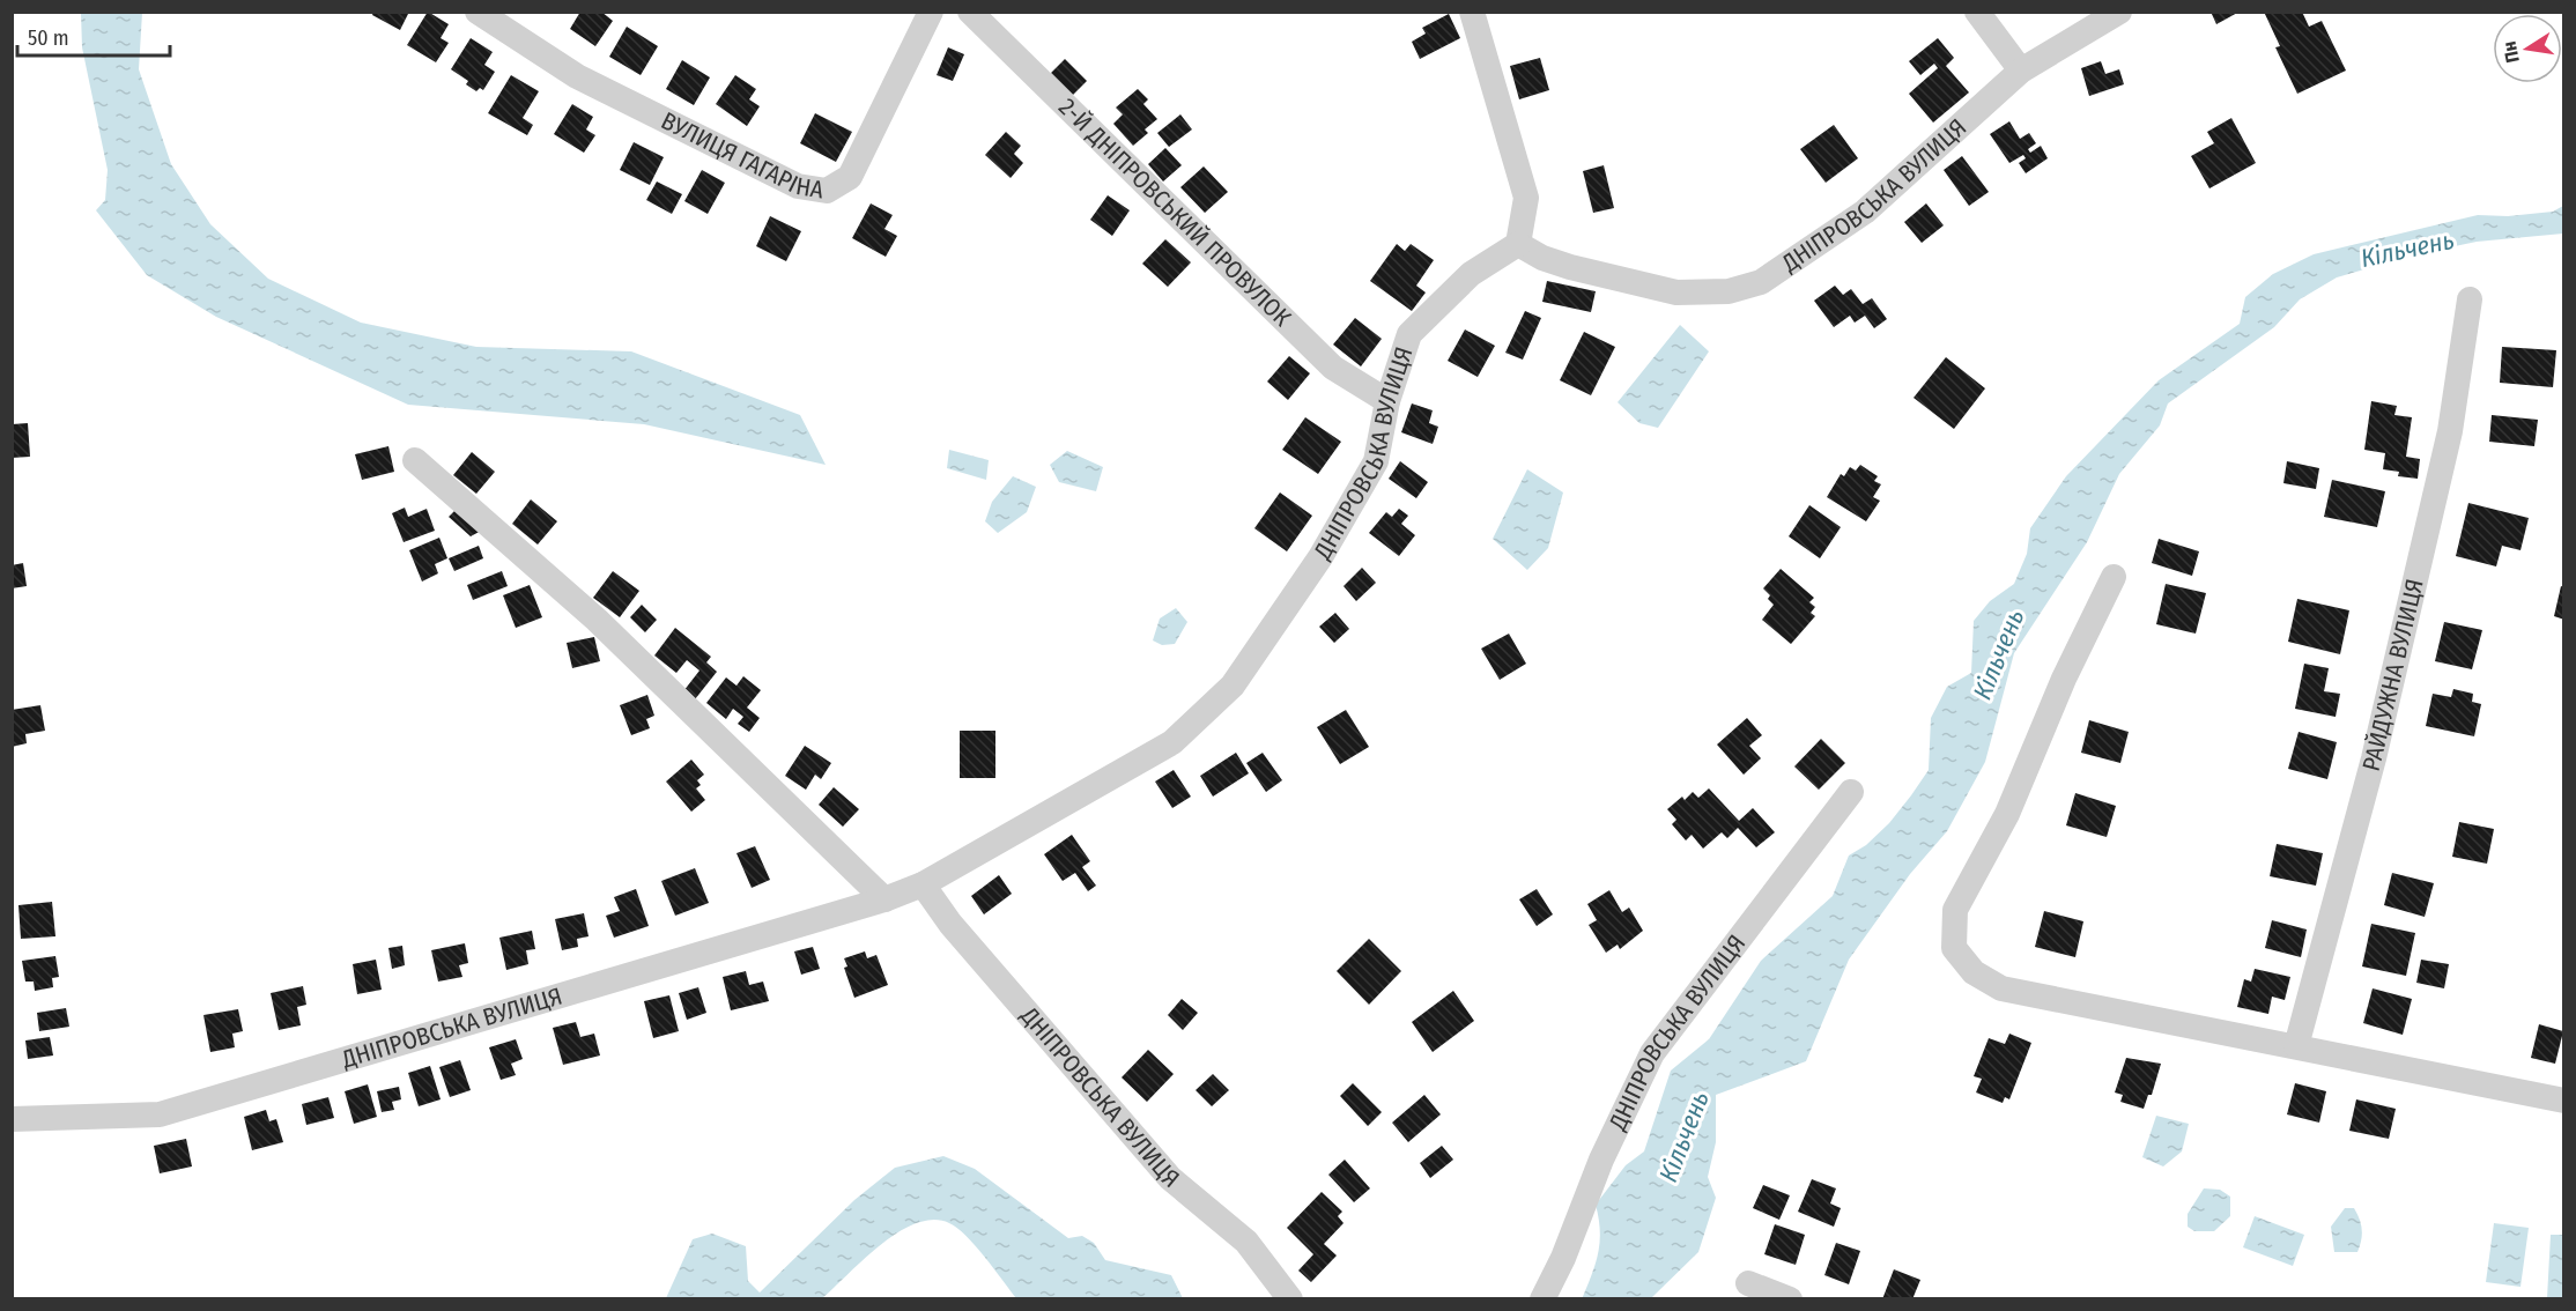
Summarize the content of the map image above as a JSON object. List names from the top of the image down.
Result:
{
  "streets": {
    "street": [
      "ВУЛИЦЯ ГАГАРІНА",
      "ДНІПРОВСЬКА ВУЛИЦЯ",
      "2-Й ДНІПРОВСЬКИЙ ПРОВУЛОК",
      "РАЙДУЖНА ВУЛИЦЯ"
    ]
  },
  "crossings": [
    ["ДНІПРОВСЬКА ВУЛИЦЯ", "2-Й ДНІПРОВСЬКИЙ ПРОВУЛОК"]
  ],
  "water": ["Кільчень"],
  "scale_bar": "50 m",
  "north": "left"
}
